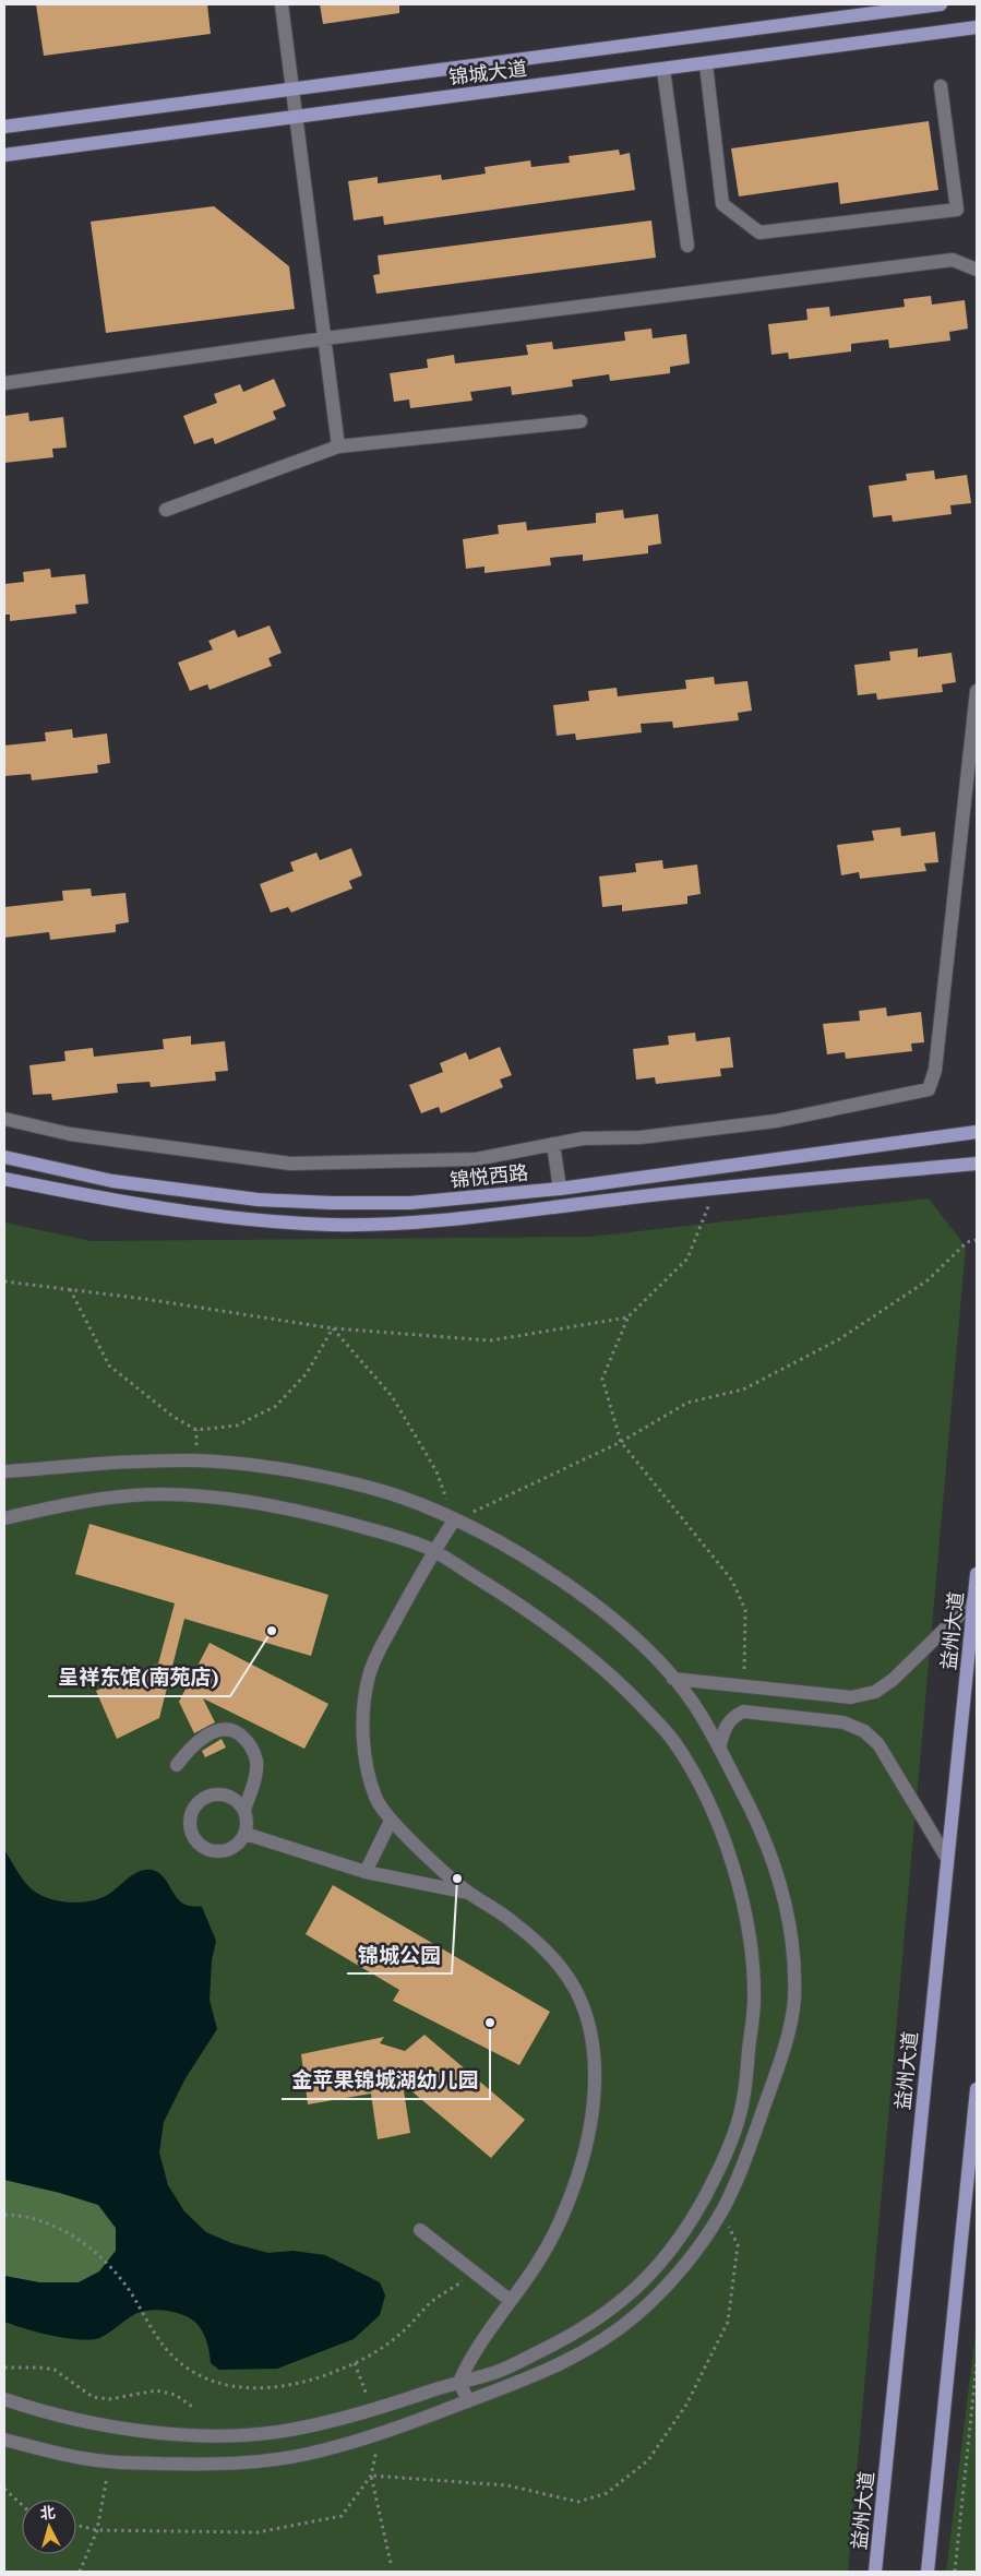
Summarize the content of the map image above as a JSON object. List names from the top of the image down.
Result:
{
  "streets": {
    "main road": ["锦城大道", "锦悦西路", "益州大道"]
  },
  "places": ["呈祥东馆(南苑店)", "锦城公园", "金苹果锦城湖幼儿园"],
  "north": "top"
}
